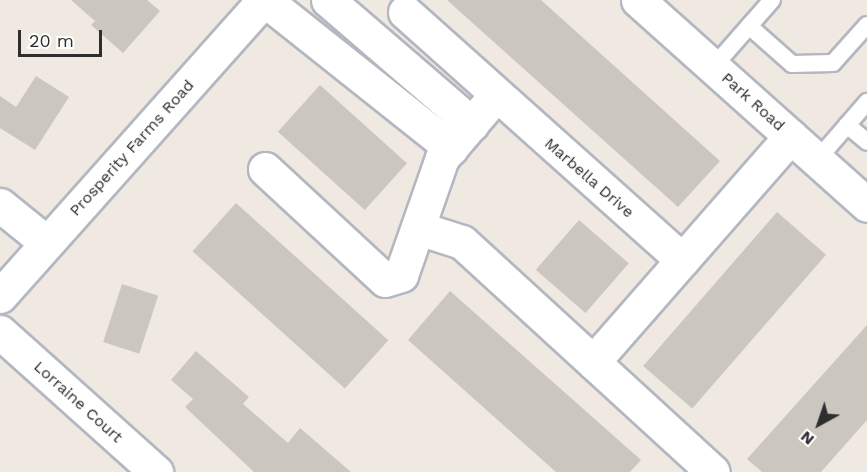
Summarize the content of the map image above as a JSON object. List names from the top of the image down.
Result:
{
  "streets": {
    "street": [
      "Park Road",
      "Prosperity Farms Road",
      "Marbella Drive",
      "Lorraine Court"
    ]
  },
  "scale_bar": "20 m",
  "north": "bottom left"
}
